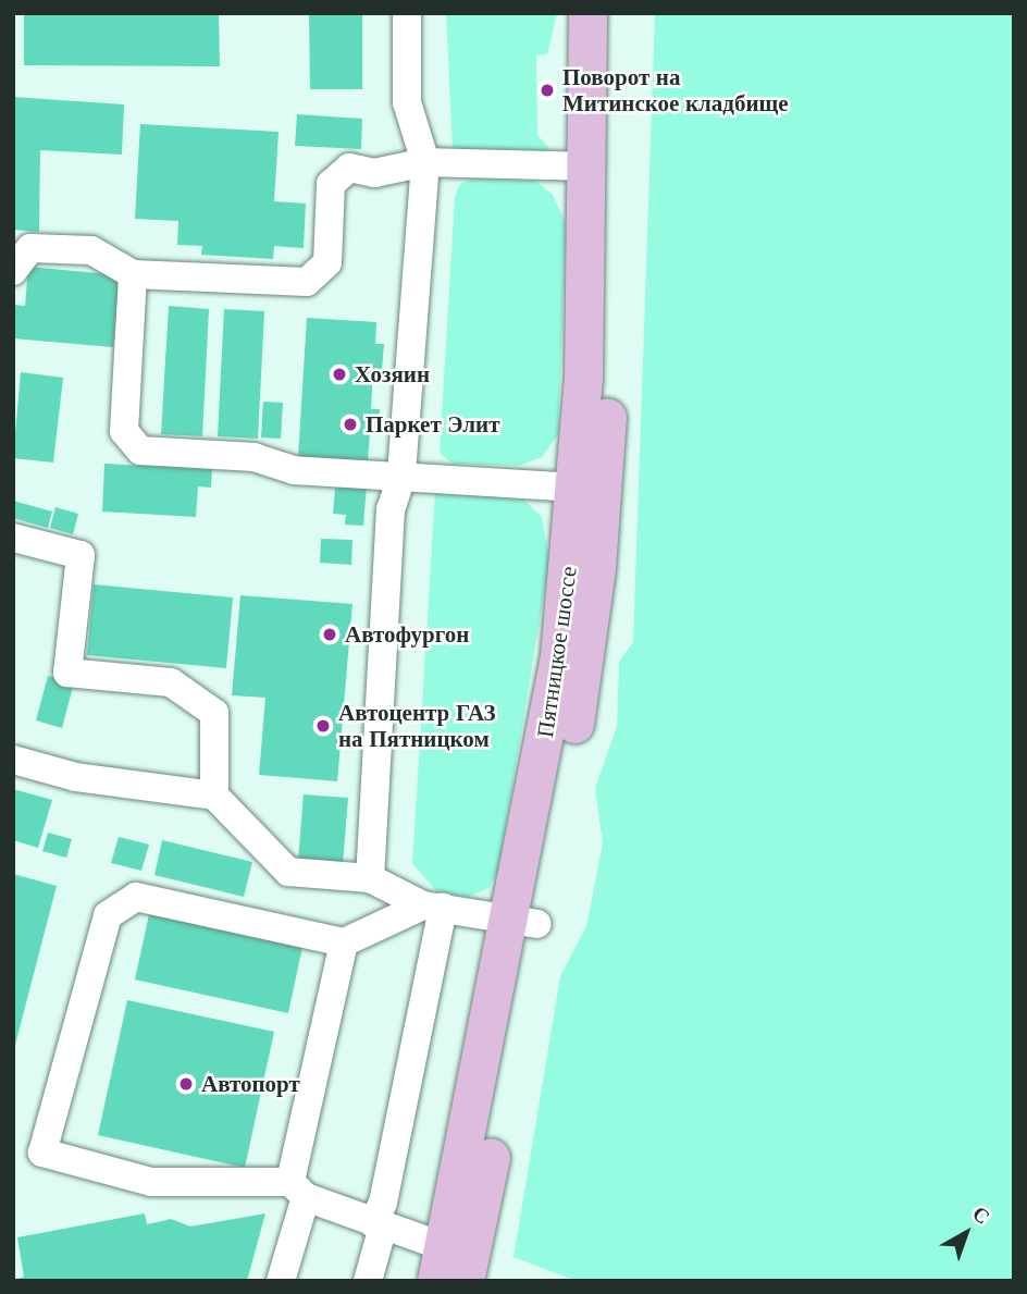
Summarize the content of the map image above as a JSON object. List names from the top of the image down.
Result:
{
  "streets": {
    "main road": ["Пятницкое шоссе"]
  },
  "places": [
    "Поворот на Митинское кладбище",
    "Хозяин",
    "Паркет Элит",
    "Автофургон",
    "Автоцентр ГАЗ на Пятницком",
    "Автопорт"
  ],
  "north": "top right"
}
